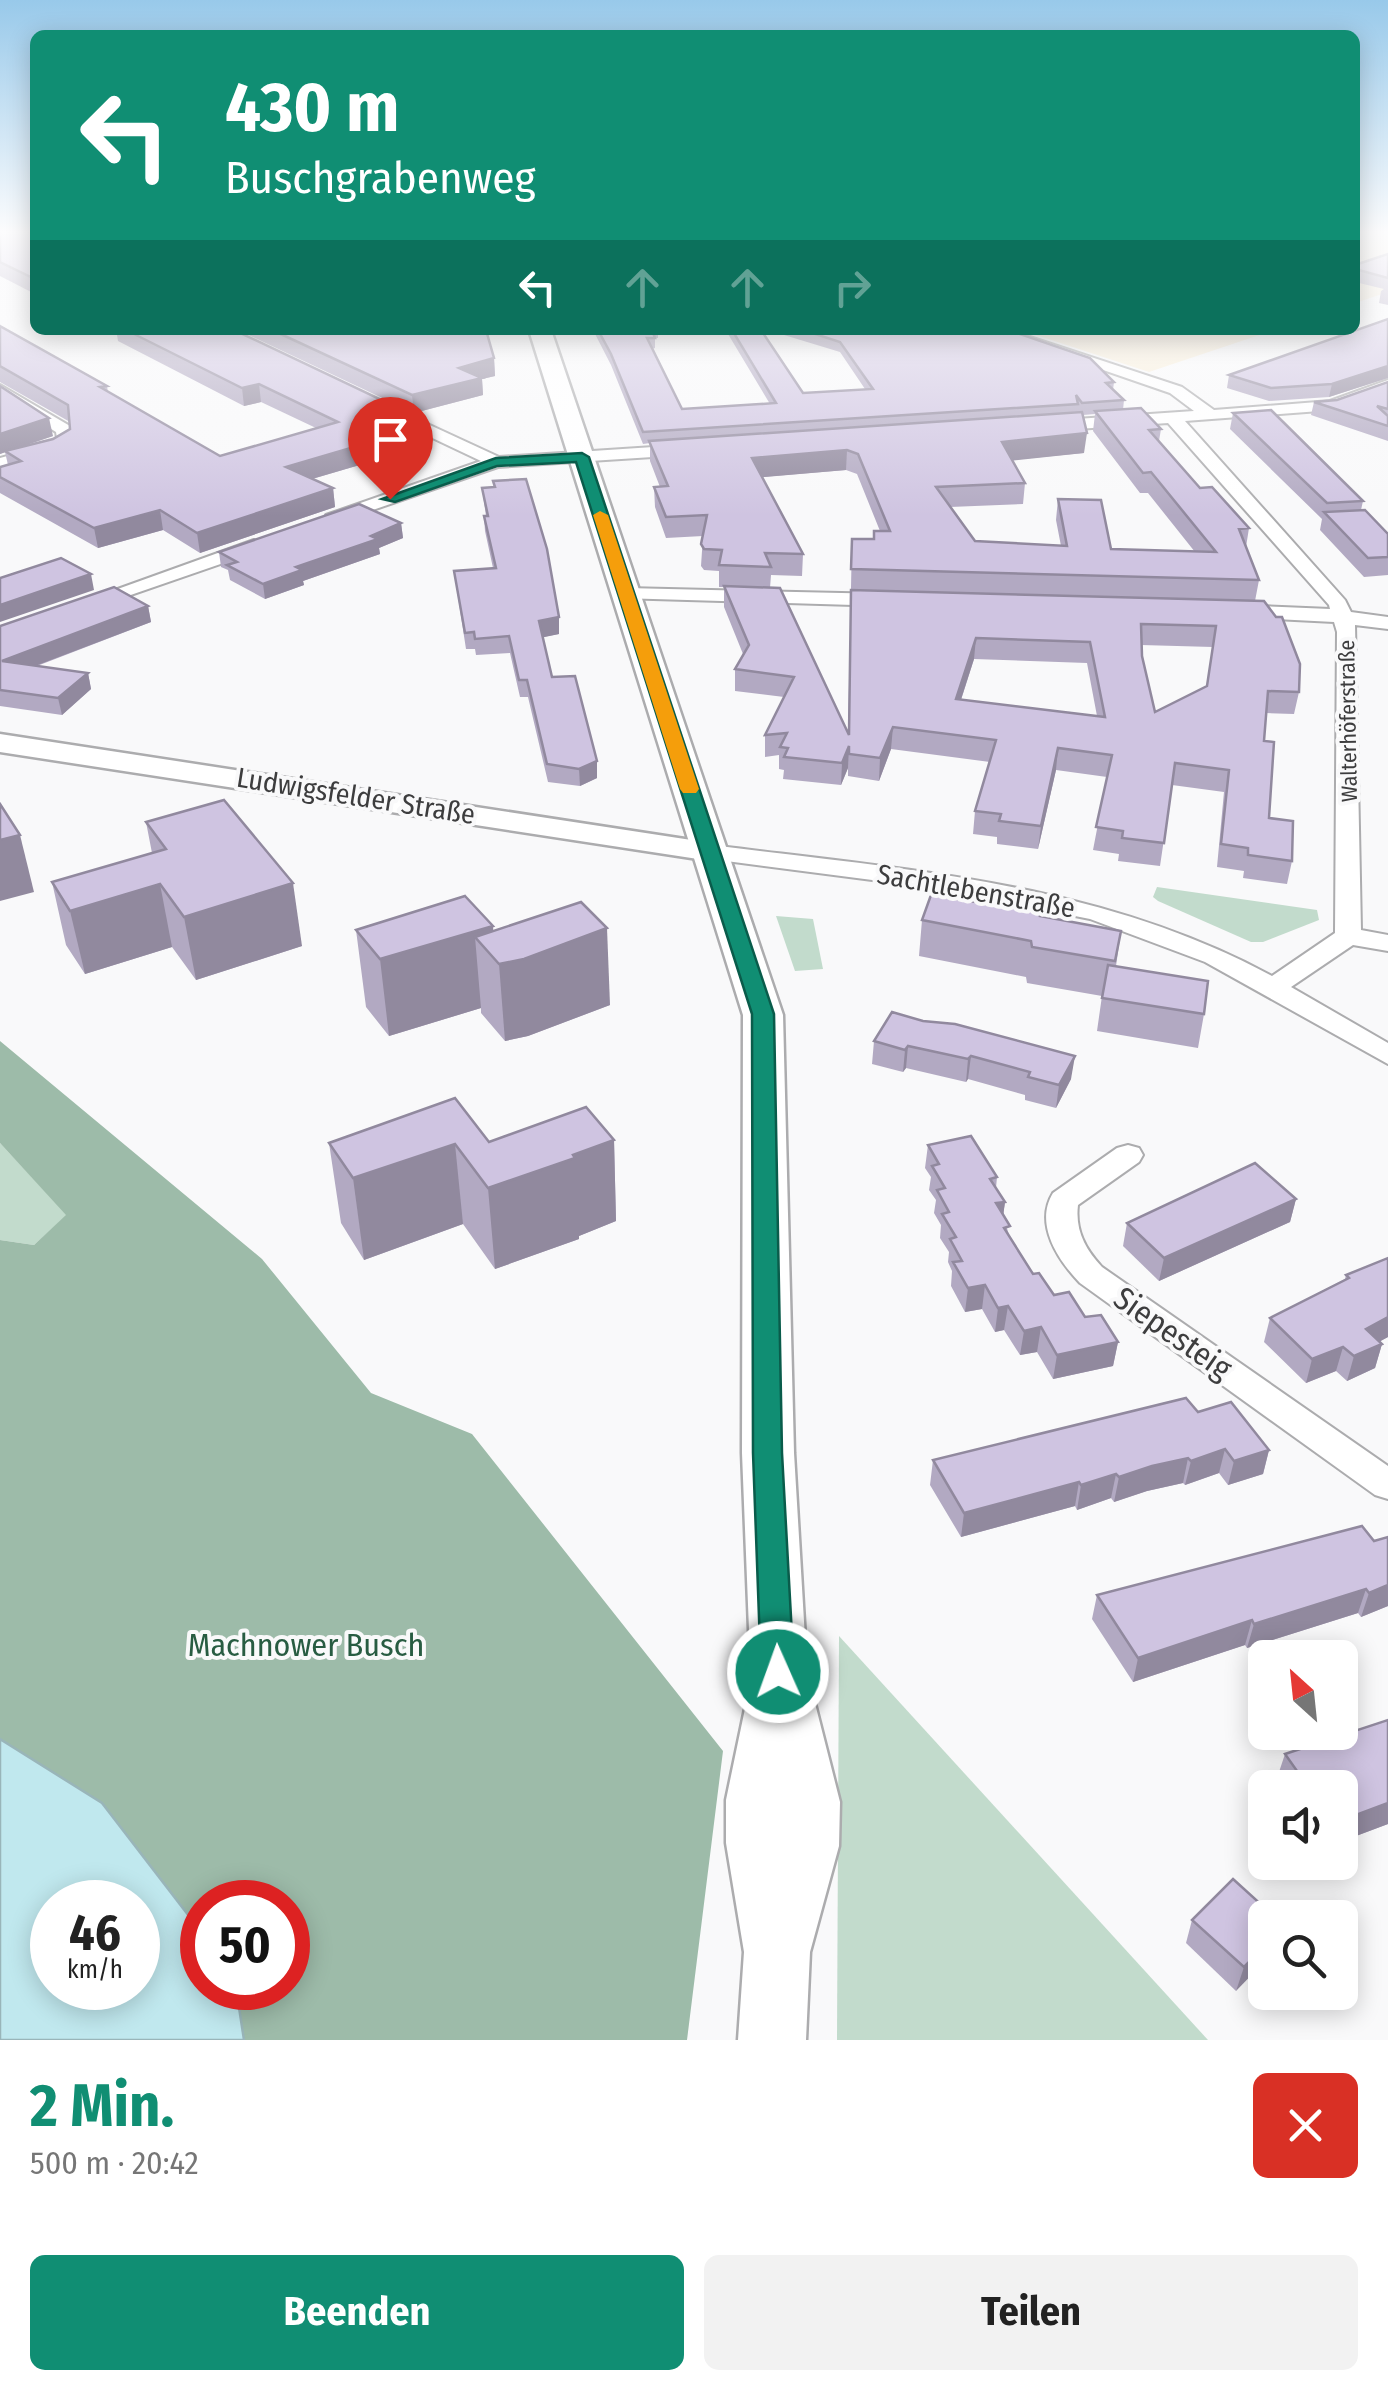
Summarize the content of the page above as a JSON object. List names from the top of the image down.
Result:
{
  "streets": {
    "street": [
      "Walterhöferstraße",
      "Ludwigsfelder Straße",
      "Sachtlebenstraße",
      "Siepesteig"
    ]
  },
  "crossings": [
    ["Ludwigsfelder Straße", "Sachtlebenstraße"]
  ],
  "parks": ["Machnower Busch"],
  "north": "top left",
  "page": {
    "turn": ["430 m", "Buschgrabenweg"],
    "speed": "46 km/h",
    "limit": "50",
    "heading": ["2 Min.", "500 m · 20:42"],
    "buttons": ["Beenden", "Teilen"]
  }
}
